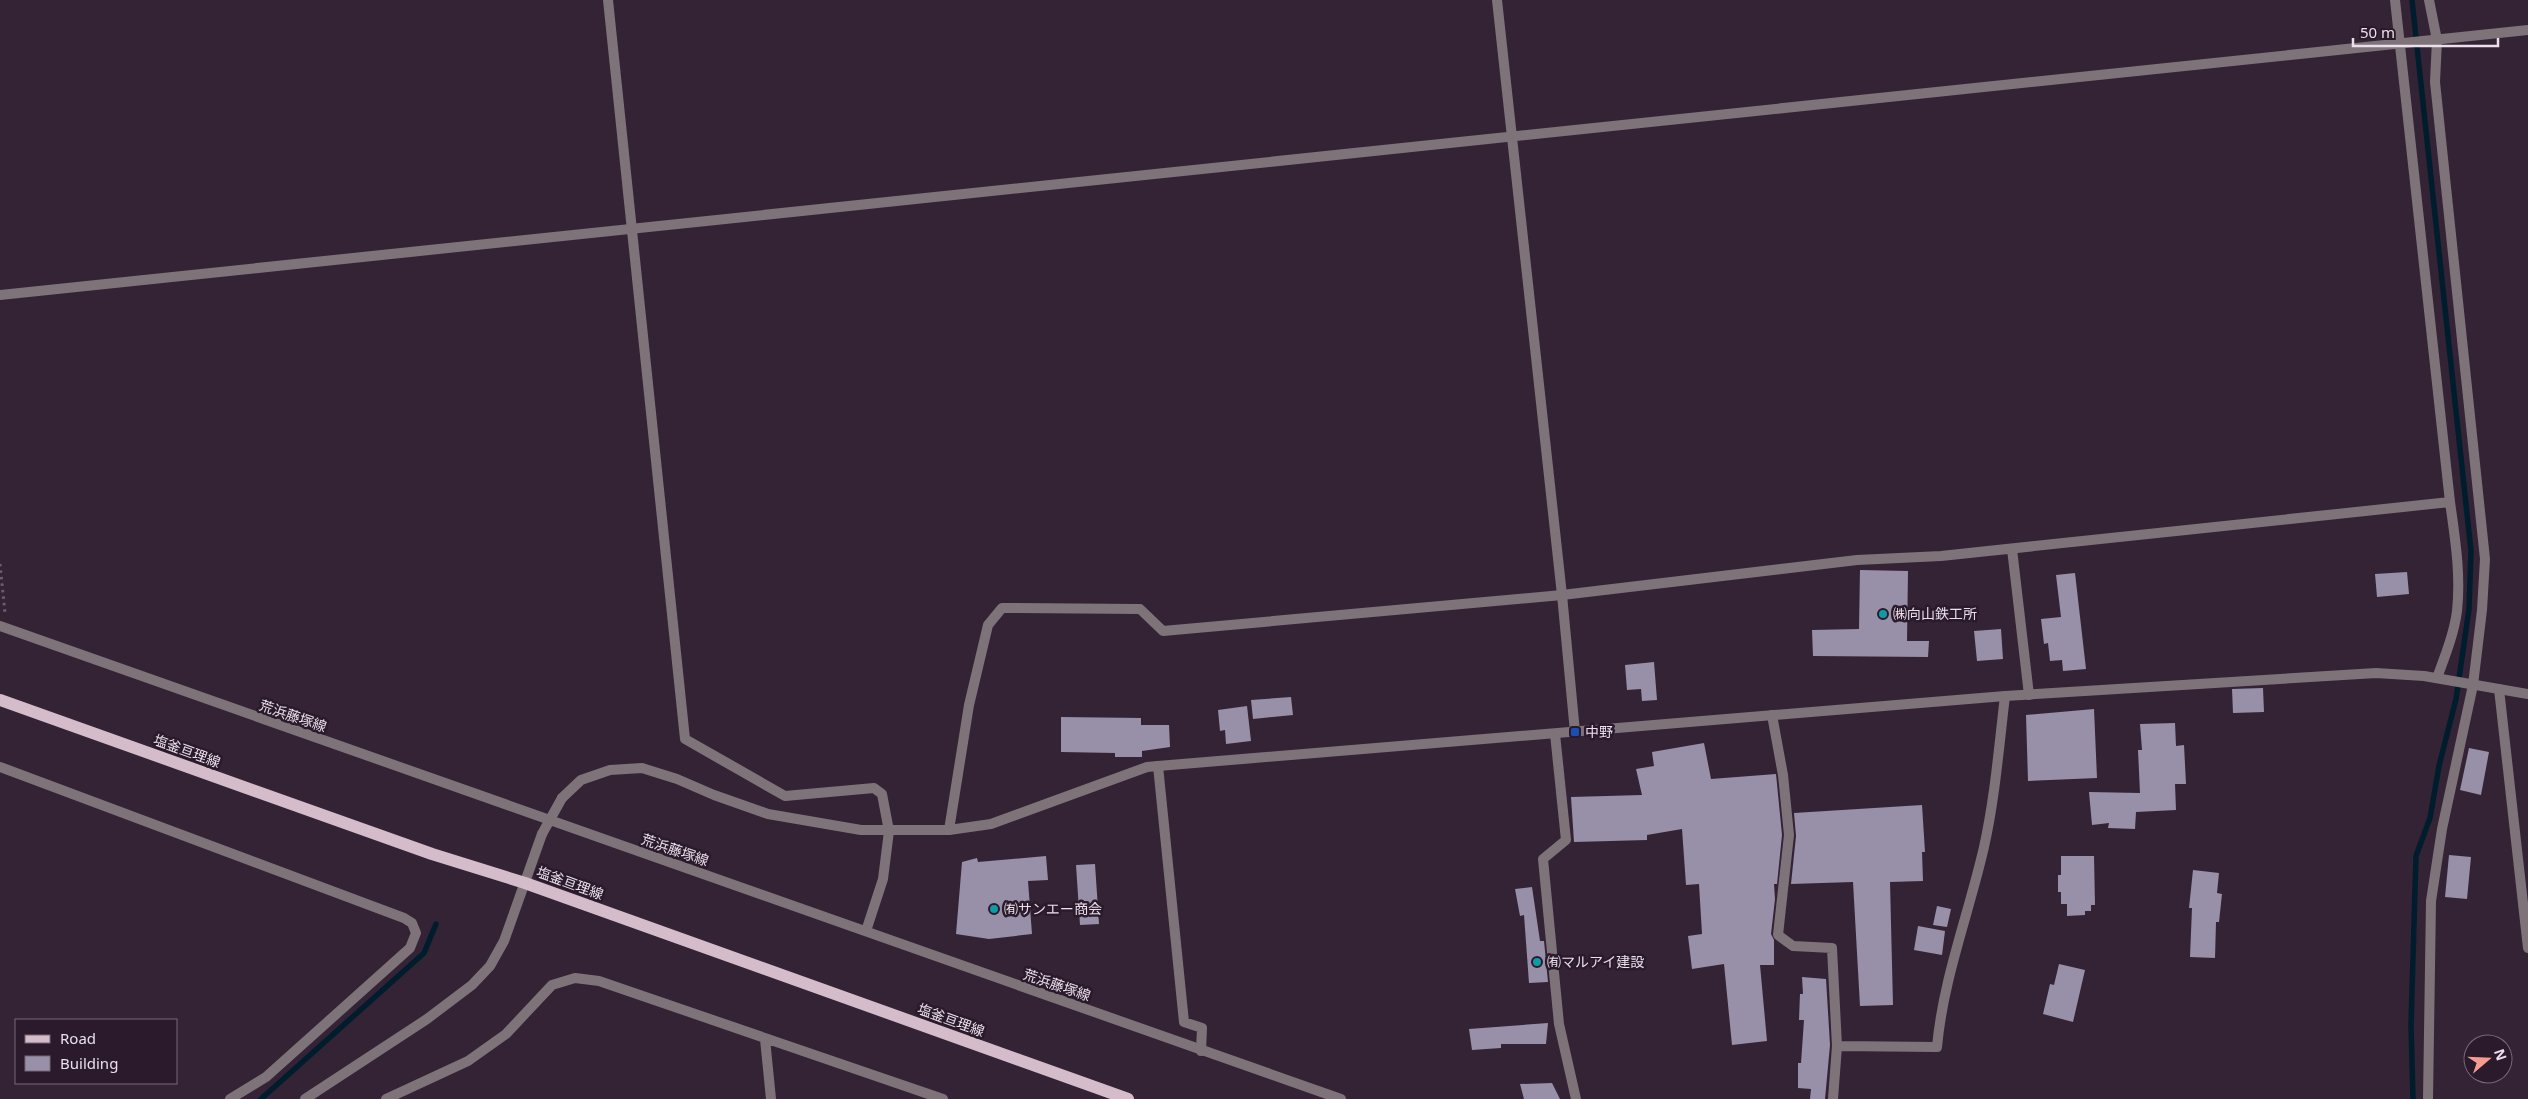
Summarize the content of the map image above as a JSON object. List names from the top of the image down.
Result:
{
  "streets": {
    "main road": ["塩釜亘理線"],
    "street": ["荒浜藤塚線"]
  },
  "places": {
    "other": ["㈱向山鉄工所", "㈲サンエー商会", "㈲マルアイ建設"],
    "transit": ["中野"]
  },
  "legend": ["Road", "Building"],
  "scale_bar": "50 m",
  "north": "right"
}
